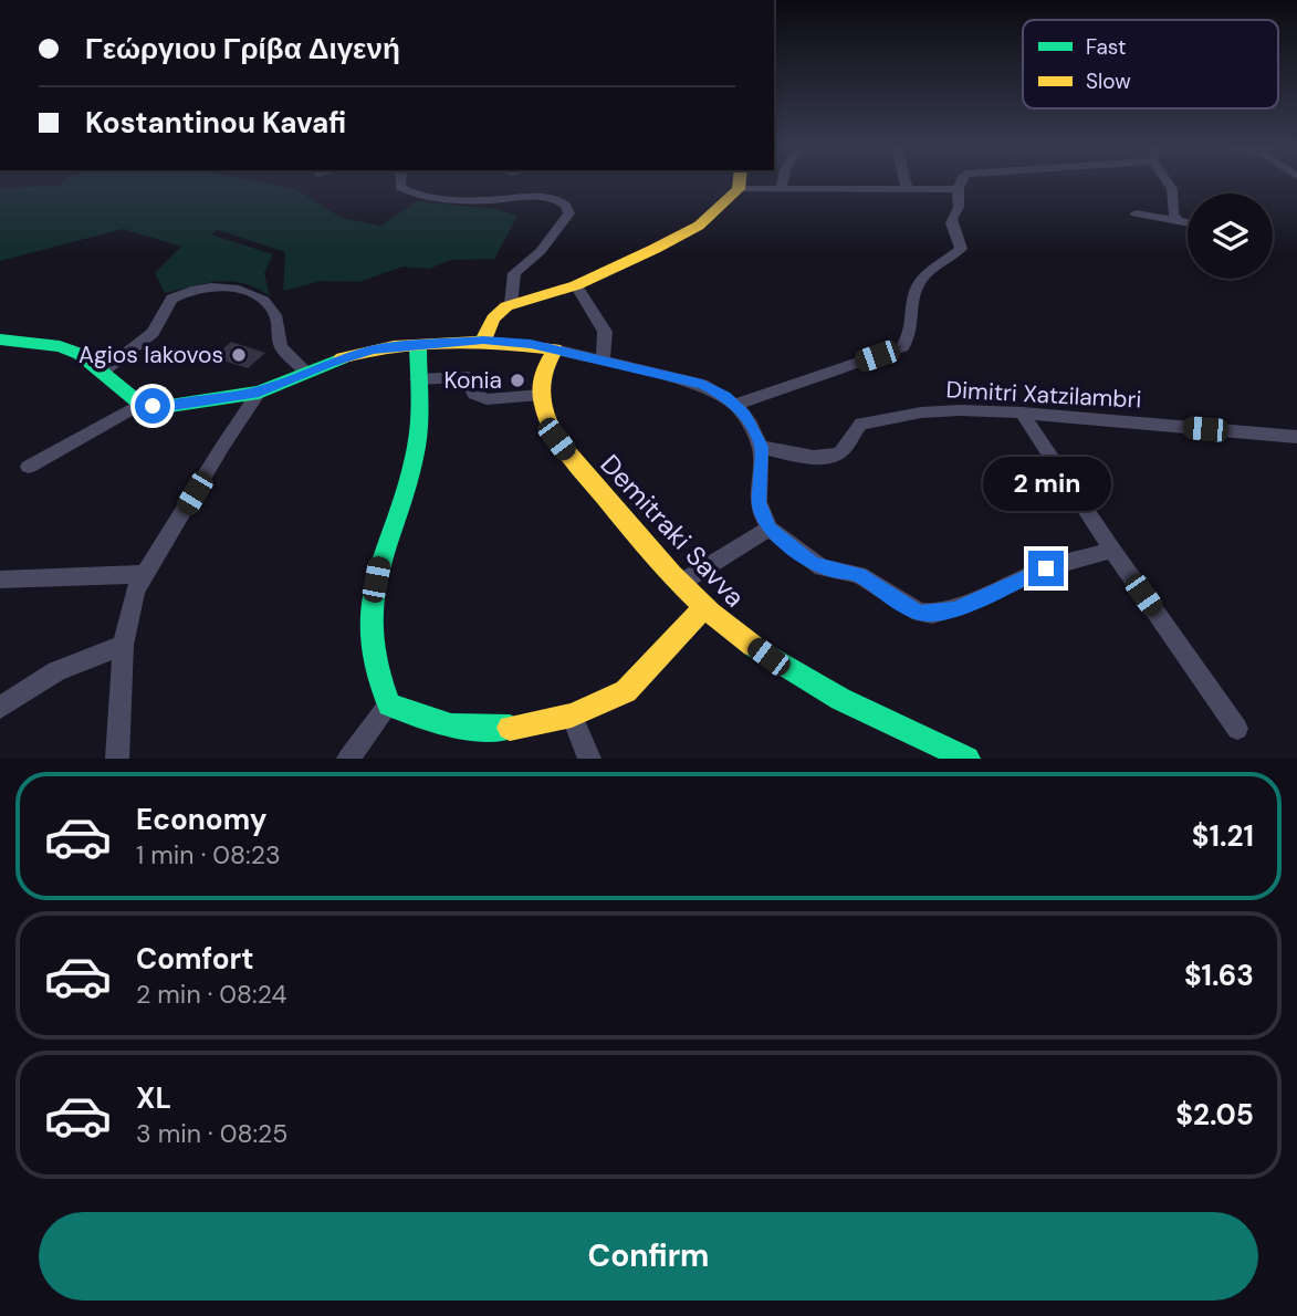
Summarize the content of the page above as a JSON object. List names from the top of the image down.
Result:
{
  "streets": {
    "street": ["Dimitri Xatzilambri", "Demitraki Savva"]
  },
  "places": ["Agios Iakovos", "Konia"],
  "legend": ["Fast", "Slow"],
  "page": {
    "banner": ["Γεώργιου Γρίβα Διγενή", "Kostantinou Kavafi"],
    "bubble": "2 min",
    "list": [
      {
        "name": "Economy",
        "note": "1 min · 08:23",
        "value": "$1.21"
      },
      {
        "name": "Comfort",
        "note": "2 min · 08:24",
        "value": "$1.63"
      },
      {
        "name": "XL",
        "note": "3 min · 08:25",
        "value": "$2.05"
      }
    ],
    "buttons": "Confirm"
  }
}
